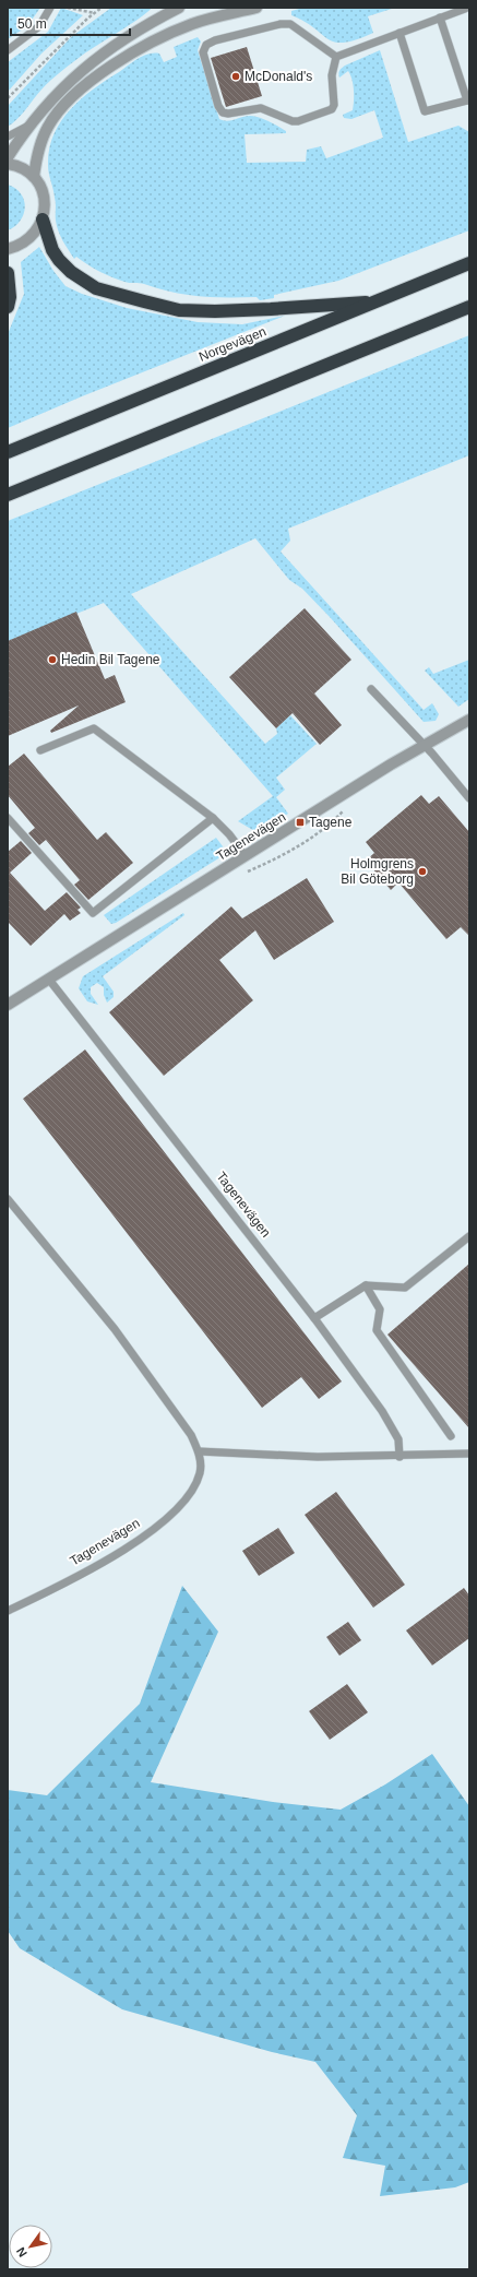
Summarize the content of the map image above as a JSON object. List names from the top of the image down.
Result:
{
  "streets": {
    "highway": ["Norgevägen"],
    "street": ["Tagenevägen"]
  },
  "places": {
    "other": ["McDonald's", "Hedin Bil Tagene", "Holmgrens Bil Göteborg"],
    "transit": ["Tagene"]
  },
  "scale_bar": "50 m",
  "north": "bottom left"
}
